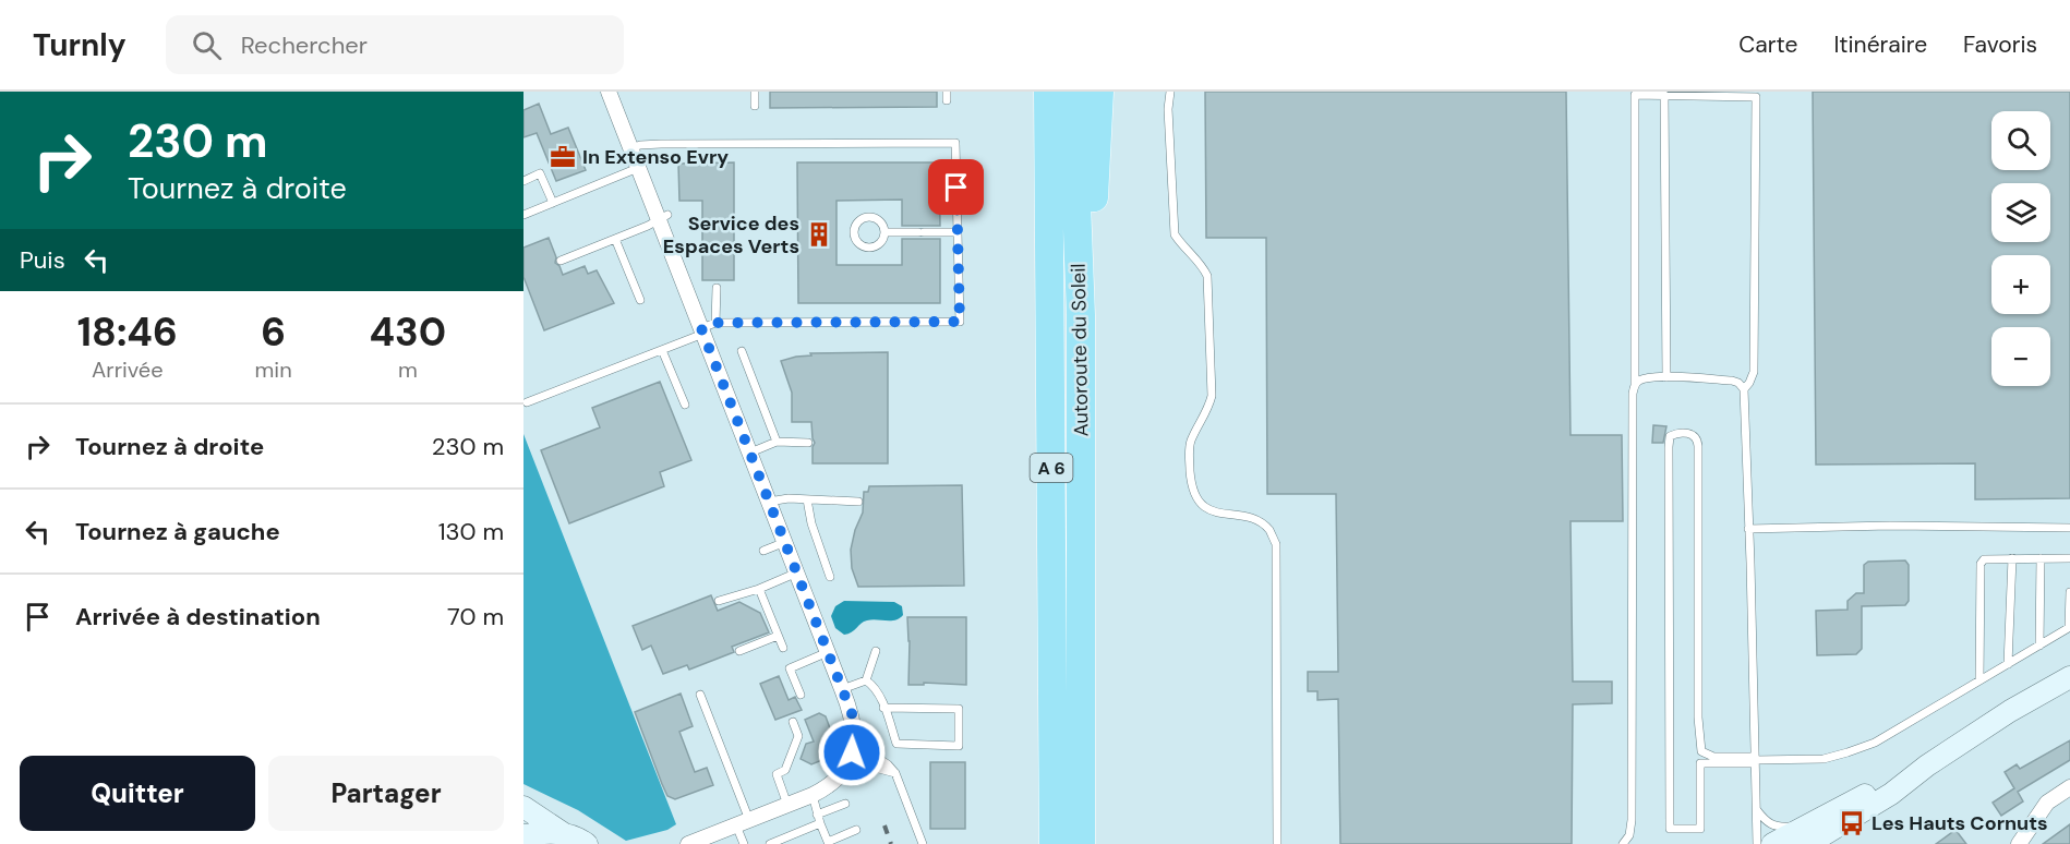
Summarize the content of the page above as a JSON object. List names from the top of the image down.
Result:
{
  "streets": {
    "highway": ["Autoroute du Soleil", "A 6"]
  },
  "places": {
    "office": ["In Extenso Evry"],
    "building": ["Service des Espaces Verts"],
    "bus stop": ["Les Hauts Cornuts"]
  },
  "page": {
    "header": "Turnly",
    "search": "Rechercher",
    "nav": ["Carte", "Itinéraire", "Favoris"],
    "turn": ["230 m", "Tournez à droite"],
    "map_buttons": ["+", "−"],
    "then": "Puis",
    "eta": [
      "18:46",
      "Arrivée",
      "6",
      "min",
      "430",
      "m"
    ],
    "list": [
      {
        "name": "Tournez à droite",
        "value": "230 m"
      },
      {
        "name": "Tournez à gauche",
        "value": "130 m"
      },
      {
        "name": "Arrivée à destination",
        "value": "70 m"
      }
    ],
    "buttons": ["Quitter", "Partager"]
  }
}
